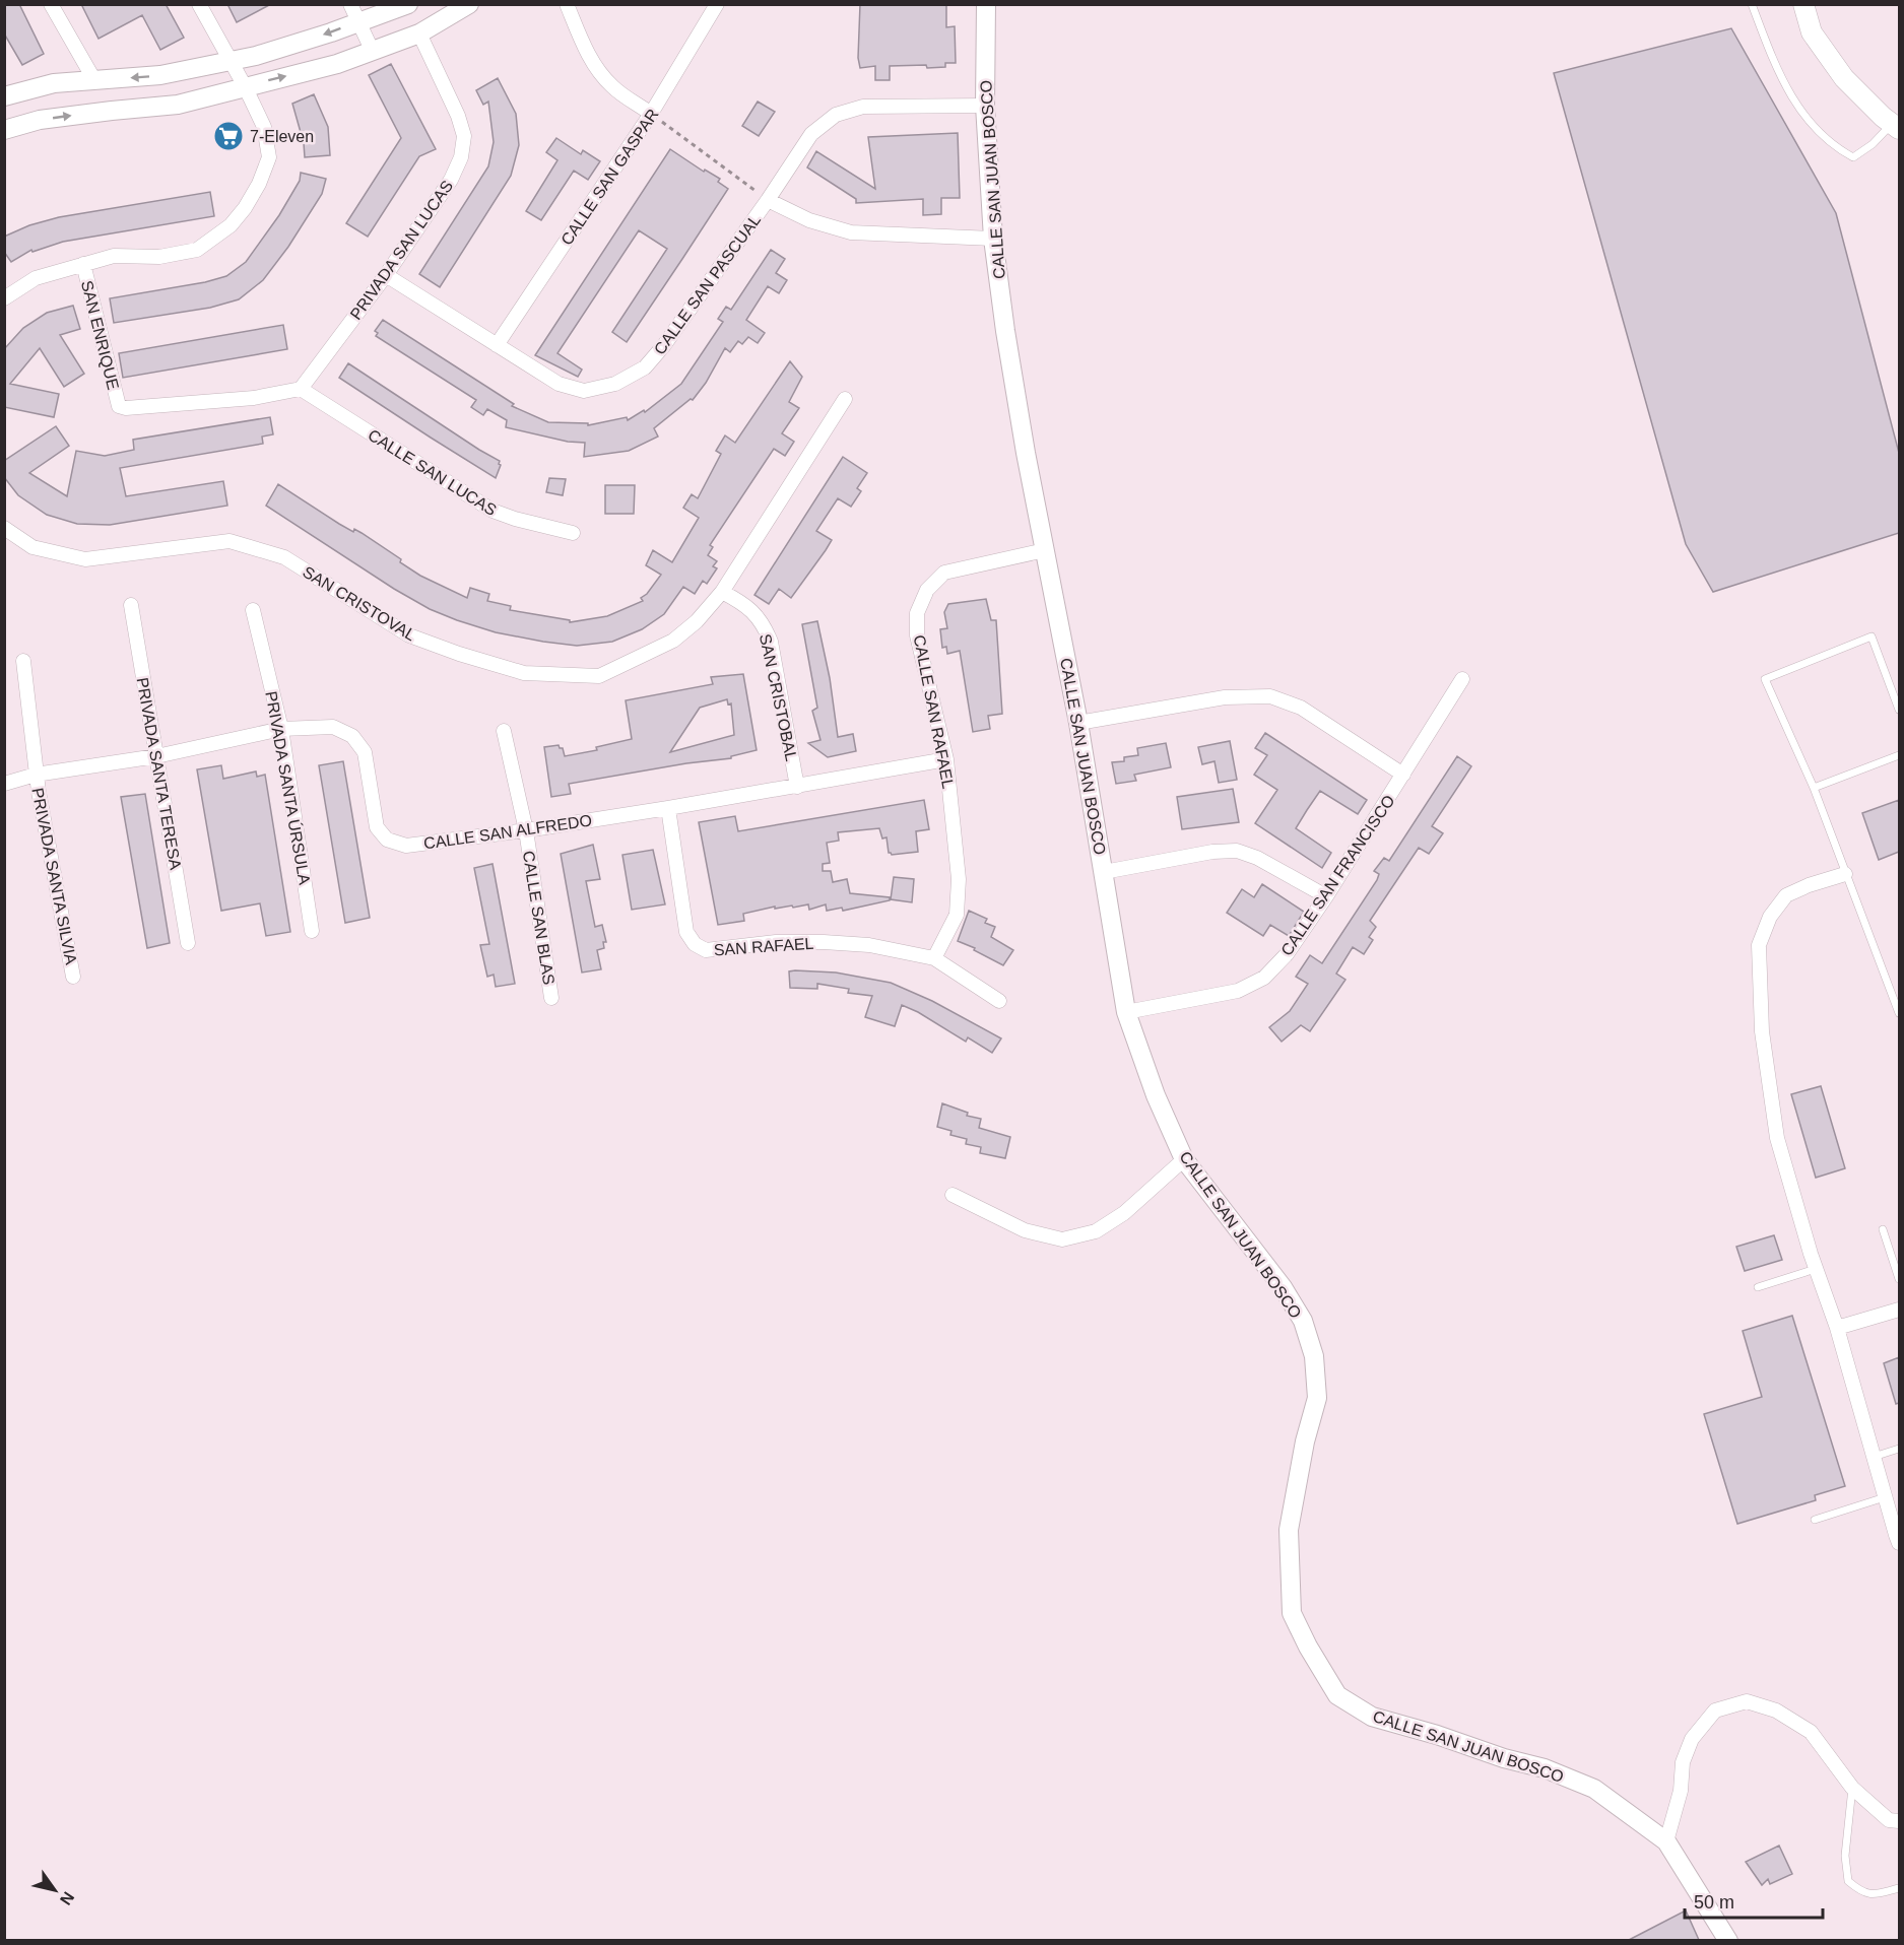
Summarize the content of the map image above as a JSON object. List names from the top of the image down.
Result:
{
  "streets": {
    "street": [
      "CALLE SAN GASPAR",
      "CALLE SAN JUAN BOSCO",
      "PRIVADA SAN LUCAS",
      "CALLE SAN PASCUAL",
      "SAN ENRIQUE",
      "CALLE SAN LUCAS",
      "SAN CRISTOVAL",
      "SAN CRISTOBAL",
      "CALLE SAN RAFAEL",
      "PRIVADA SANTA TERESA",
      "PRIVADA SANTA ÚRSULA",
      "CALLE SAN ALFREDO",
      "CALLE SAN FRANCISCO",
      "PRIVADA SANTA SILVIA",
      "CALLE SAN BLAS",
      "SAN RAFAEL"
    ]
  },
  "crossings": [
    ["CALLE SAN GASPAR", "CALLE SAN PASCUAL"],
    ["CALLE SAN JUAN BOSCO", "CALLE SAN PASCUAL"],
    ["CALLE SAN JUAN BOSCO", "CALLE SAN RAFAEL"],
    ["CALLE SAN JUAN BOSCO", "CALLE SAN FRANCISCO"],
    ["PRIVADA SAN LUCAS", "CALLE SAN PASCUAL"],
    ["PRIVADA SAN LUCAS", "SAN ENRIQUE"],
    ["PRIVADA SAN LUCAS", "CALLE SAN LUCAS"],
    ["SAN ENRIQUE", "CALLE SAN LUCAS"],
    ["SAN CRISTOVAL", "SAN CRISTOBAL"],
    ["SAN CRISTOBAL", "CALLE SAN ALFREDO"],
    ["CALLE SAN RAFAEL", "CALLE SAN ALFREDO"],
    ["CALLE SAN RAFAEL", "SAN RAFAEL"],
    ["PRIVADA SANTA TERESA", "CALLE SAN ALFREDO"],
    ["PRIVADA SANTA ÚRSULA", "CALLE SAN ALFREDO"],
    ["CALLE SAN ALFREDO", "PRIVADA SANTA SILVIA"],
    ["CALLE SAN ALFREDO", "CALLE SAN BLAS"],
    ["CALLE SAN ALFREDO", "SAN RAFAEL"]
  ],
  "places": {
    "supermarket": ["7-Eleven"]
  },
  "scale_bar": "50 m",
  "north": "bottom right"
}
